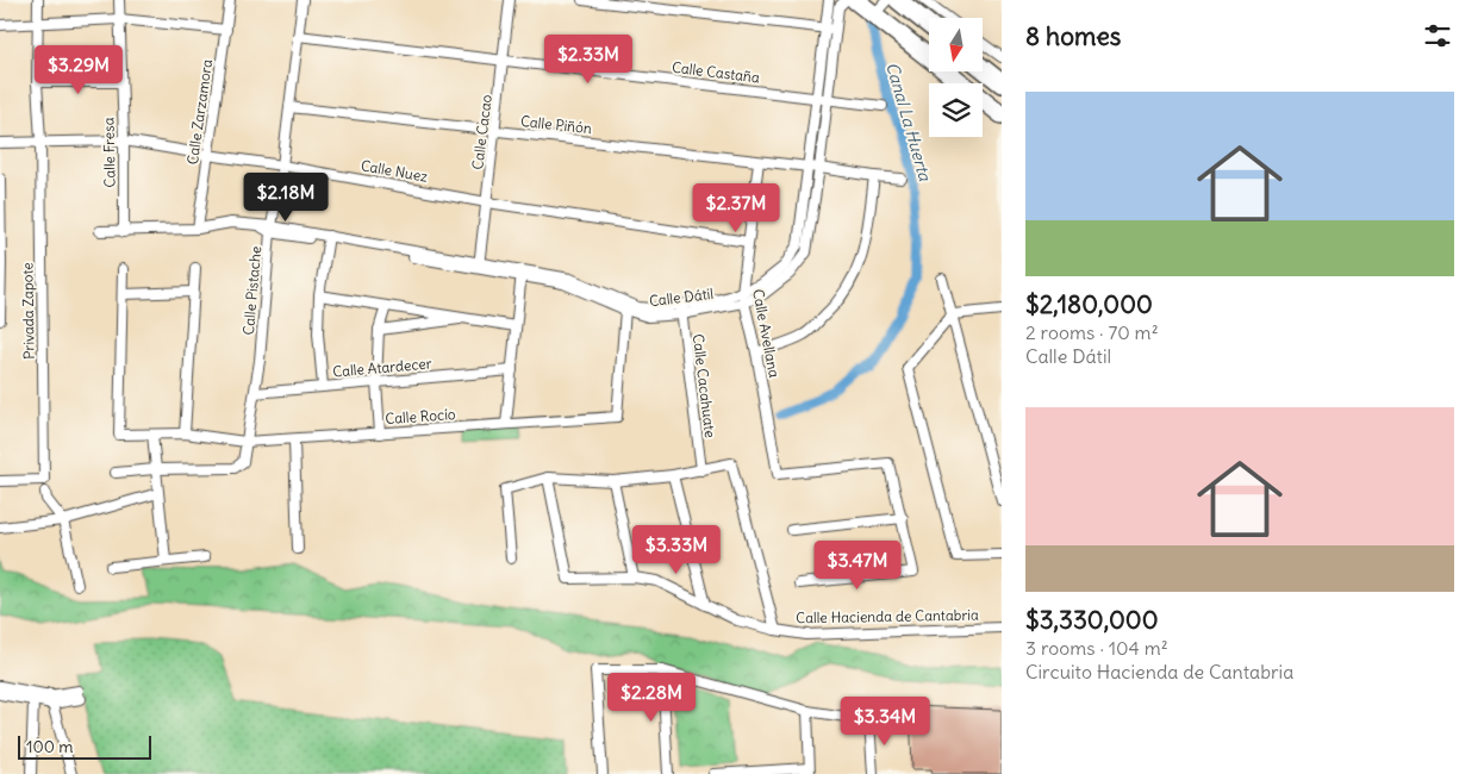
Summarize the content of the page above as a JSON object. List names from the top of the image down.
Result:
{
  "streets": {
    "street": [
      "Calle Castaña",
      "Calle Zarzamora",
      "Calle Piñón",
      "Calle Cacao",
      "Calle Fresa",
      "Calle Nuez",
      "Calle Pistache",
      "Calle Dátil",
      "Privada Zapote",
      "Calle Avellana",
      "Calle Atardecer",
      "Calle Cacahuate",
      "Calle Rocío",
      "Calle Hacienda de Cantabria"
    ]
  },
  "crossings": [
    ["Calle Castaña", "Calle Cacao"],
    ["Calle Castaña", "Calle Pistache"],
    ["Calle Castaña", "Calle Dátil"],
    ["Calle Zarzamora", "Calle Nuez"],
    ["Calle Zarzamora", "Calle Dátil"],
    ["Calle Piñón", "Calle Cacao"],
    ["Calle Piñón", "Calle Pistache"],
    ["Calle Piñón", "Calle Dátil"],
    ["Calle Piñón", "Calle Avellana"],
    ["Calle Cacao", "Calle Nuez"],
    ["Calle Cacao", "Calle Dátil"],
    ["Calle Fresa", "Calle Nuez"],
    ["Calle Fresa", "Calle Dátil"],
    ["Calle Nuez", "Calle Pistache"],
    ["Calle Nuez", "Privada Zapote"],
    ["Calle Nuez", "Calle Avellana"],
    ["Calle Pistache", "Calle Dátil"],
    ["Calle Pistache", "Calle Atardecer"],
    ["Calle Pistache", "Calle Rocío"],
    ["Calle Dátil", "Calle Avellana"],
    ["Calle Dátil", "Calle Cacahuate"],
    ["Calle Dátil", "Calle Rocío"]
  ],
  "water": ["Canal La Huerta"],
  "scale_bar": "100 m",
  "north": "bottom",
  "page": {
    "heading": "8 homes",
    "price": [
      "$2.33M",
      "$3.29M",
      "$2.18M",
      "$2.37M",
      "$3.33M",
      "$3.47M",
      "$2.28M",
      "$3.34M"
    ],
    "list": [
      {
        "name": "$2,180,000",
        "note": "2 rooms · 70 m² · Calle Dátil"
      },
      {
        "name": "$3,330,000",
        "note": "3 rooms · 104 m² · Circuito Hacienda de Cantabria"
      }
    ],
    "scale": "100 m"
  }
}
